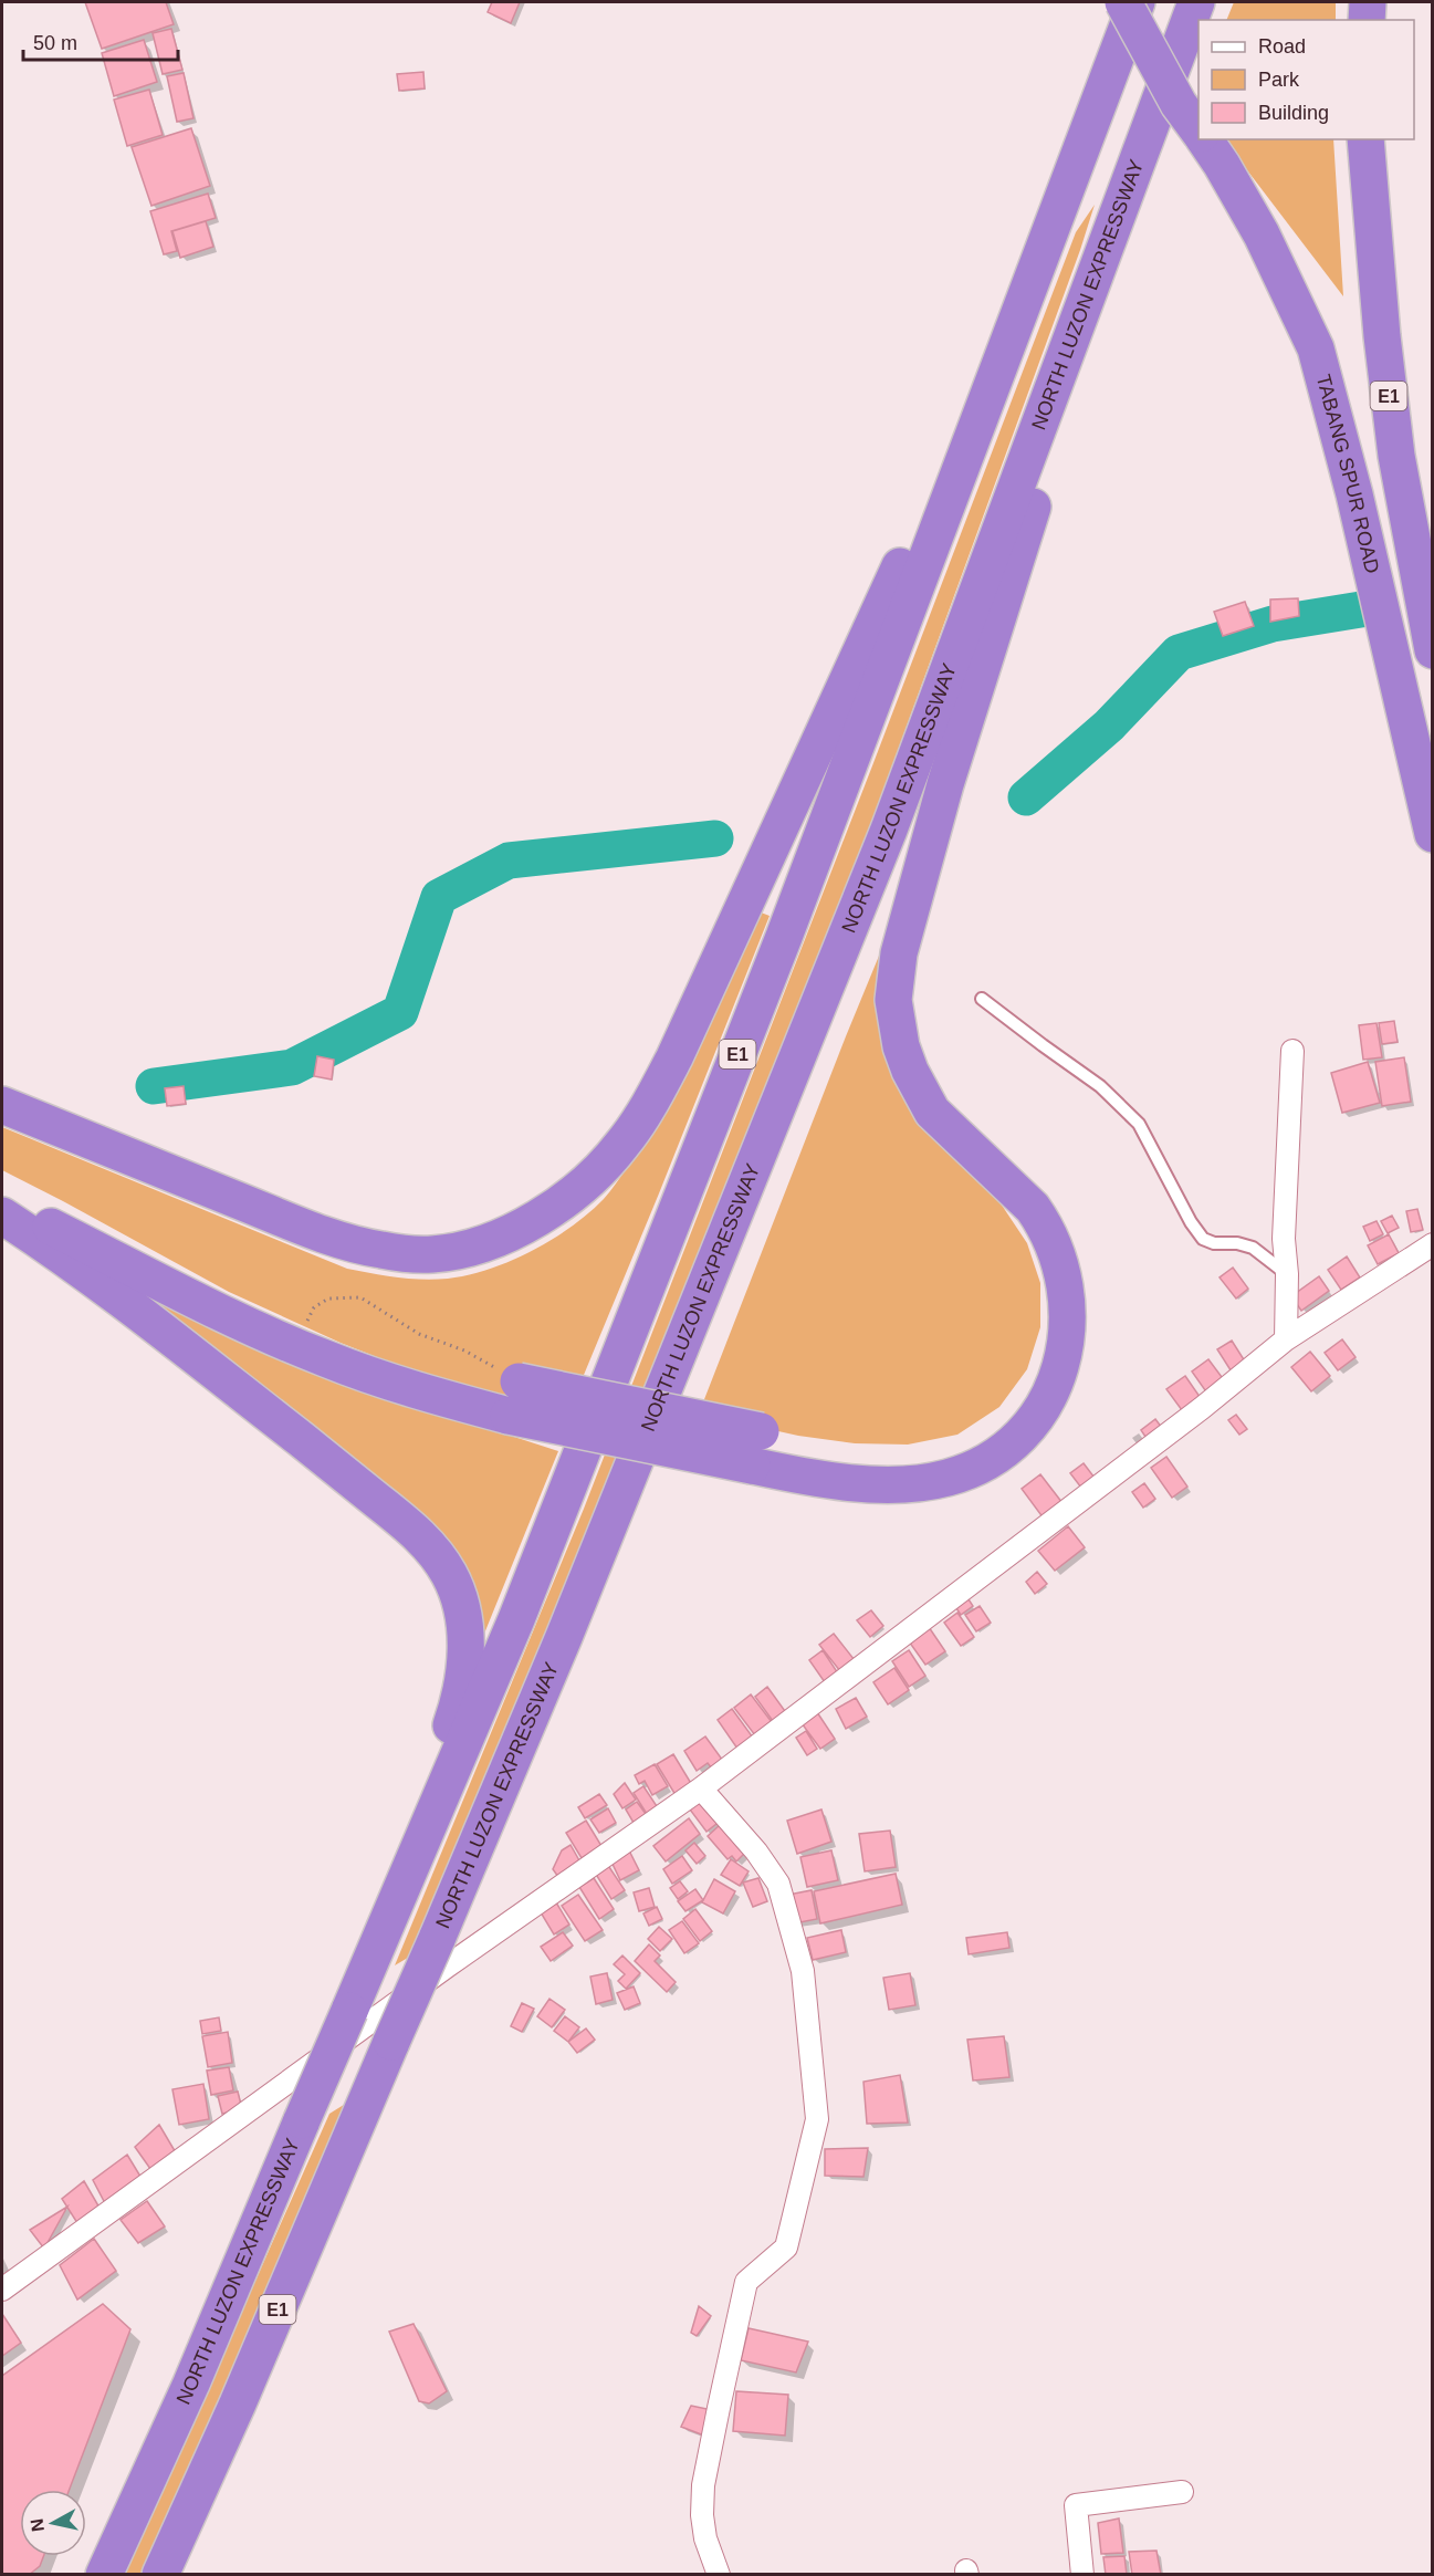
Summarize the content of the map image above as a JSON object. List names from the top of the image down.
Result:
{
  "streets": {
    "highway": ["NORTH LUZON EXPRESSWAY", "E1", "TABANG SPUR ROAD"]
  },
  "legend": ["Road", "Park", "Building"],
  "scale_bar": "50 m",
  "north": "left"
}
